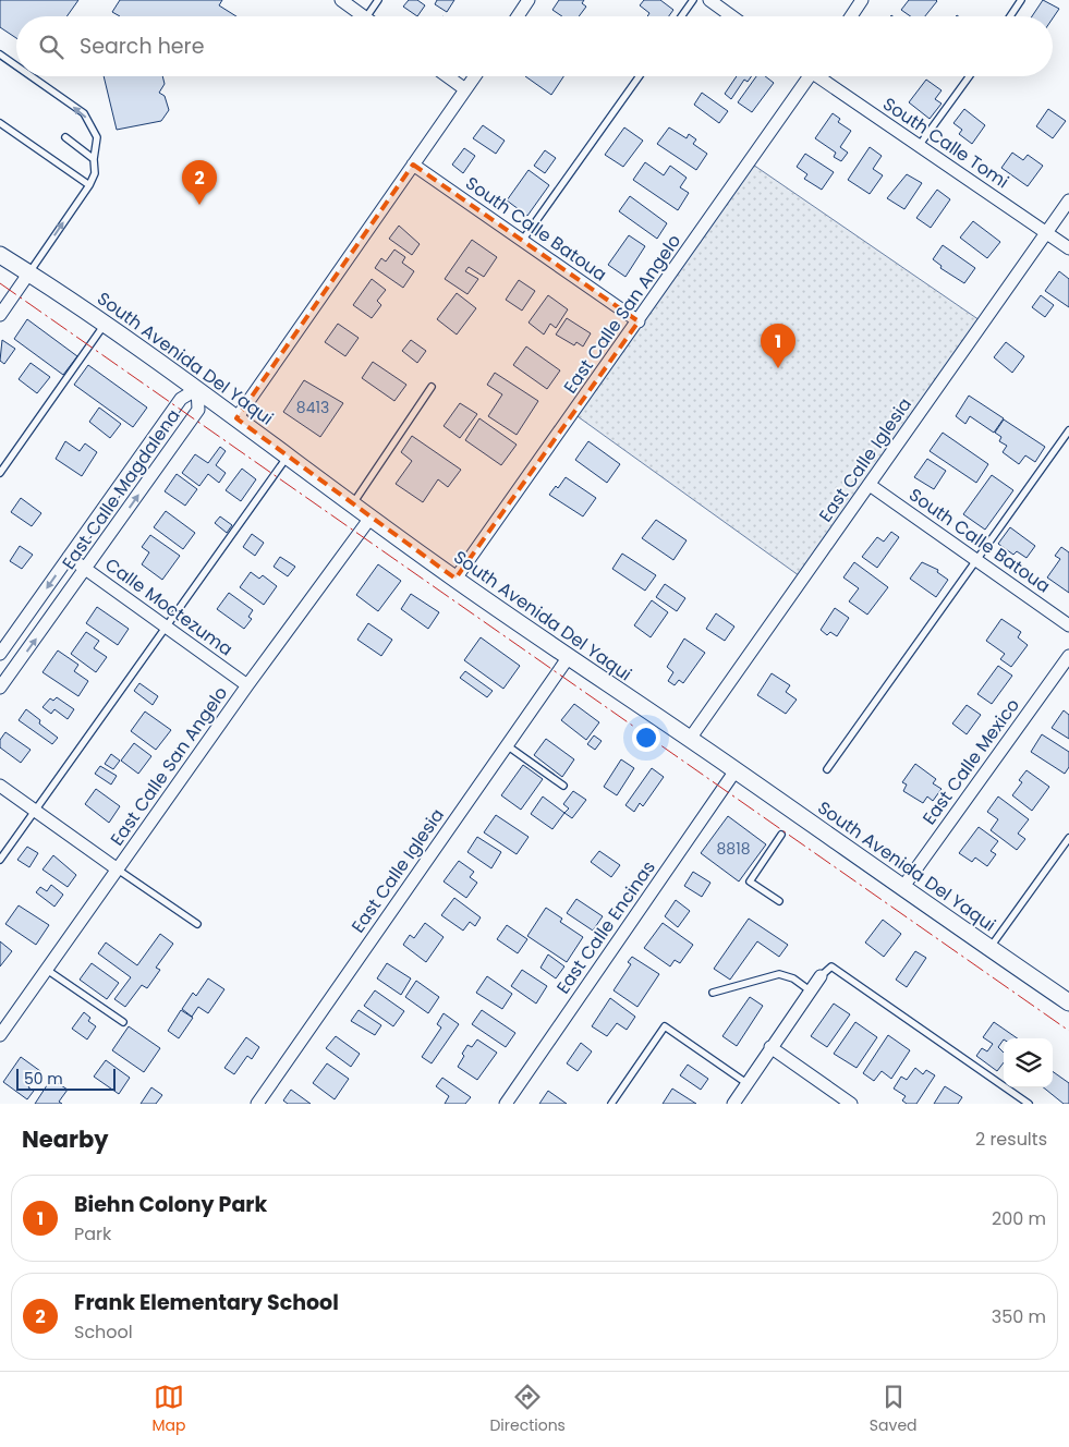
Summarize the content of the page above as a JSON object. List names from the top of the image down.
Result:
{
  "streets": {
    "street": [
      "South Calle Tomi",
      "South Calle Batoua",
      "East Calle San Angelo",
      "South Avenida Del Yaqui",
      "East Calle Iglesia",
      "East Calle Magdalena",
      "Calle Moctezuma",
      "East Calle Mexico",
      "East Calle Encinas"
    ]
  },
  "crossings": [
    ["South Calle Tomi", "East Calle Iglesia"],
    ["South Calle Batoua", "East Calle San Angelo"],
    ["South Calle Batoua", "East Calle Iglesia"],
    ["East Calle San Angelo", "South Avenida Del Yaqui"],
    ["East Calle San Angelo", "Calle Moctezuma"],
    ["South Avenida Del Yaqui", "East Calle Iglesia"],
    ["South Avenida Del Yaqui", "East Calle Magdalena"],
    ["South Avenida Del Yaqui", "East Calle Mexico"],
    ["South Avenida Del Yaqui", "East Calle Encinas"],
    ["East Calle Magdalena", "Calle Moctezuma"]
  ],
  "house_numbers": ["8413", "8818"],
  "scale_bar": "50 m",
  "page": {
    "search": "Search here",
    "pins": ["2", "1"],
    "scale": "50 m",
    "heading": ["Nearby", "2 results"],
    "list": [
      {
        "mark": "1",
        "name": "Biehn Colony Park",
        "note": "Park",
        "value": "200 m"
      },
      {
        "mark": "2",
        "name": "Frank Elementary School",
        "note": "School",
        "value": "350 m"
      }
    ],
    "nav": ["Map", "Directions", "Saved"]
  }
}
